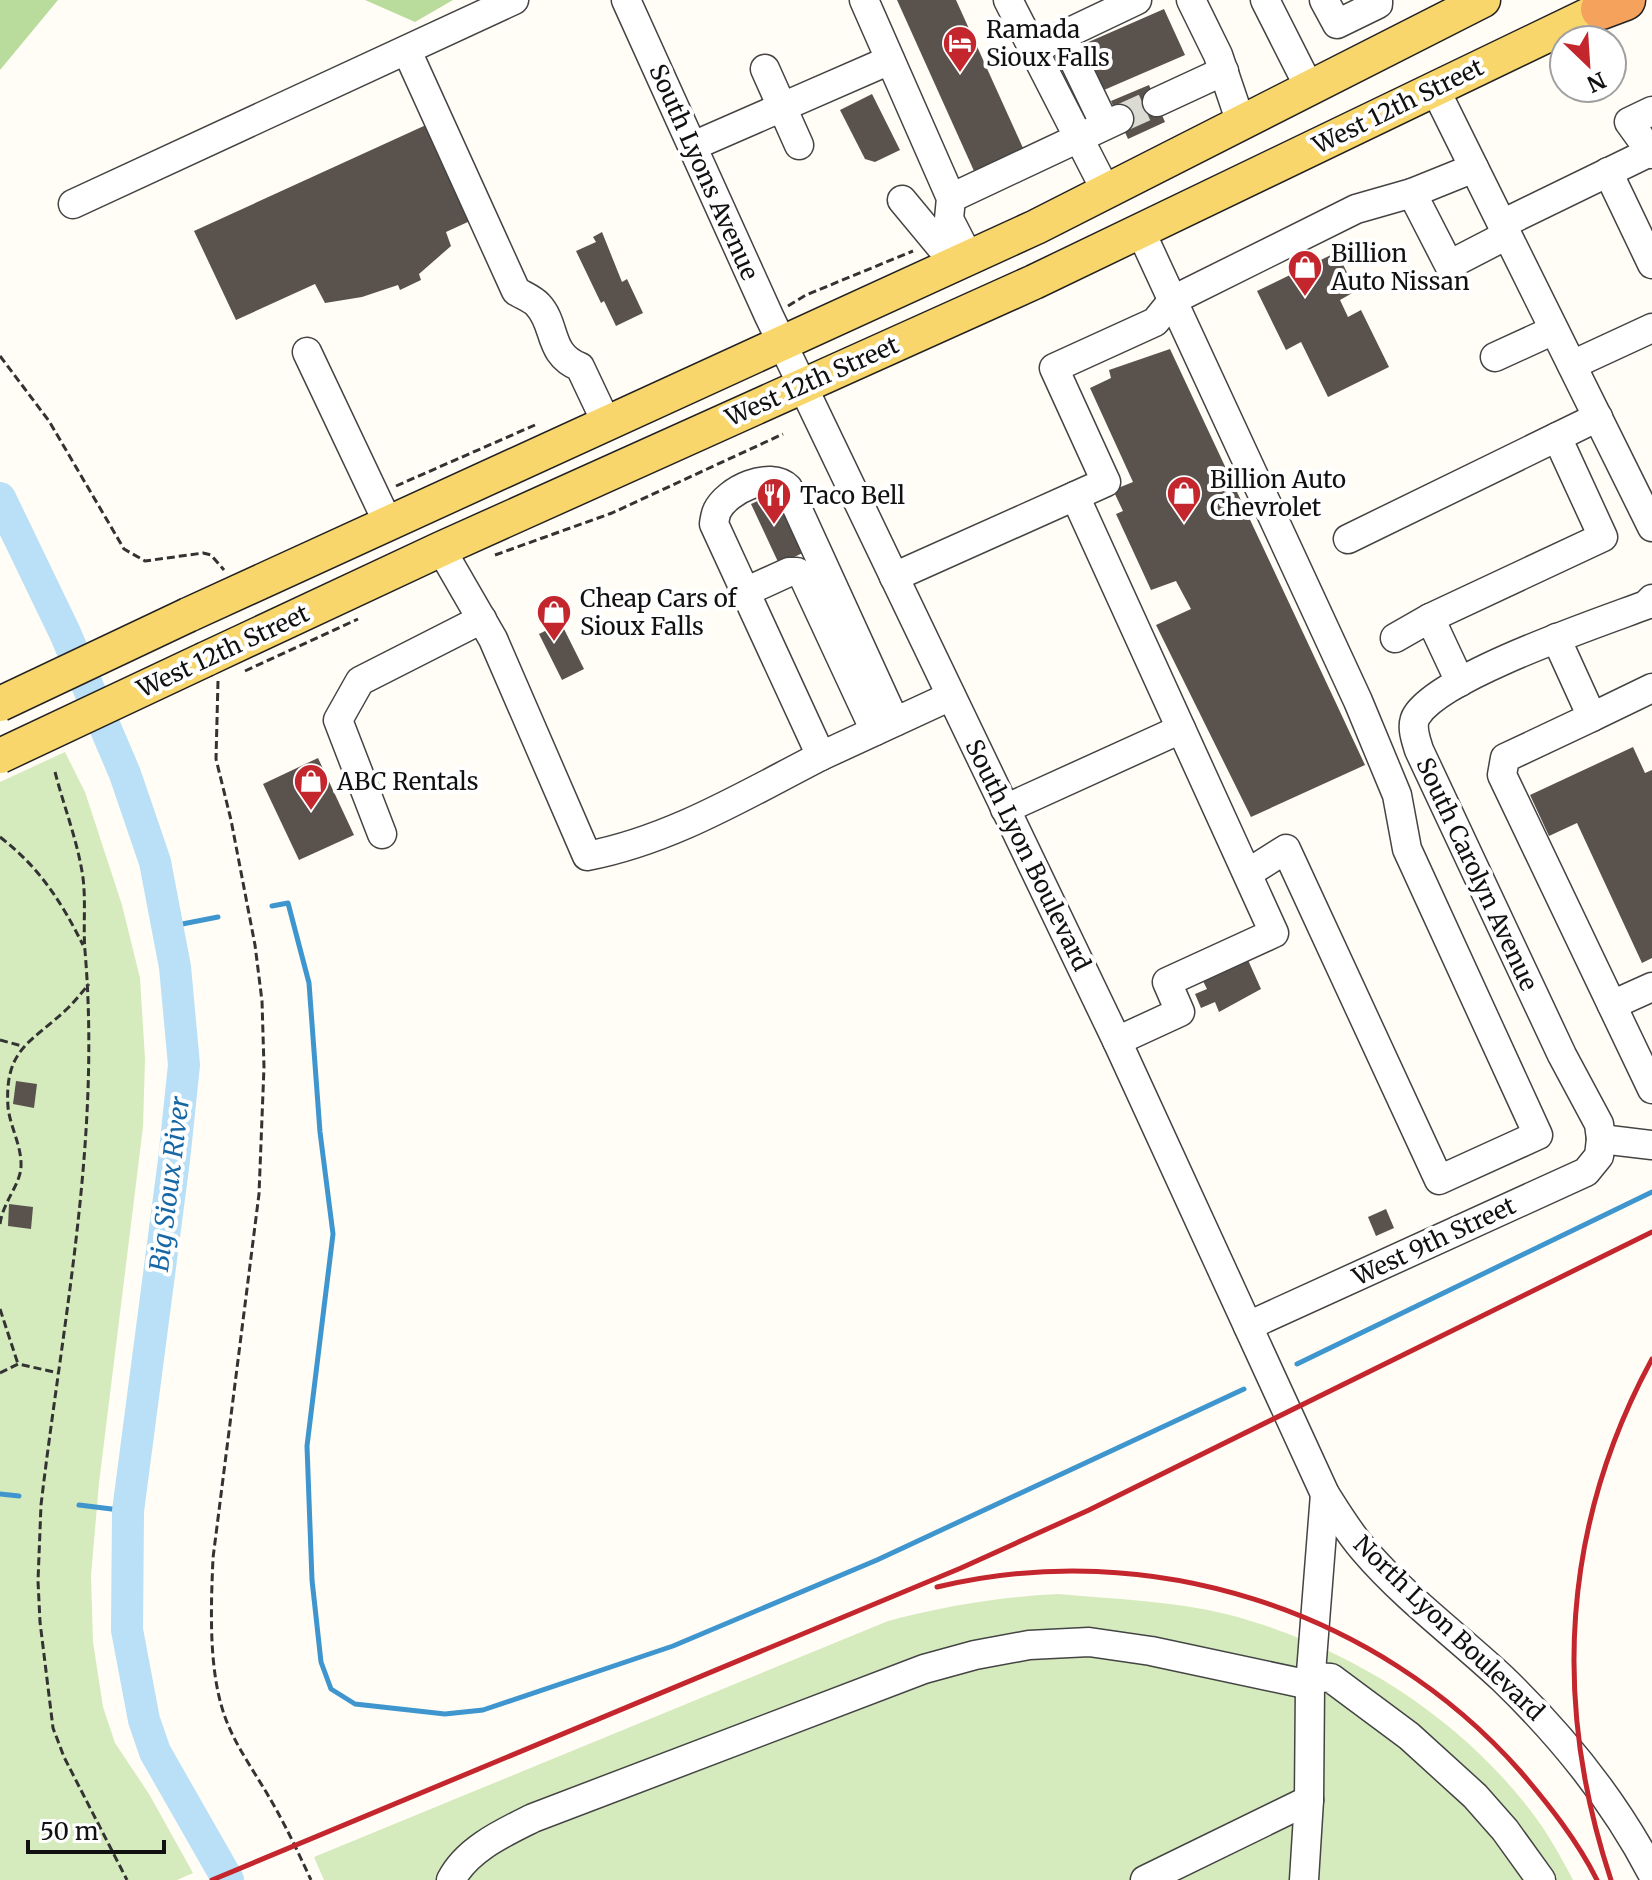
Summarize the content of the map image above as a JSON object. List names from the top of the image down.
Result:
{
  "streets": {
    "main road": ["West 12th Street"],
    "street": [
      "South Lyons Avenue",
      "South Lyon Boulevard",
      "South Carolyn Avenue",
      "West 9th Street",
      "North Lyon Boulevard"
    ]
  },
  "crossings": [
    ["West 12th Street", "South Lyons Avenue"],
    ["West 12th Street", "South Lyon Boulevard"],
    ["South Lyons Avenue", "South Lyon Boulevard"],
    ["South Lyon Boulevard", "West 9th Street"],
    ["South Lyon Boulevard", "North Lyon Boulevard"],
    ["South Carolyn Avenue", "West 9th Street"],
    ["West 9th Street", "North Lyon Boulevard"]
  ],
  "water": ["Big Sioux River"],
  "places": {
    "hotel": ["Ramada Sioux Falls"],
    "shop": [
      "Billion Auto Nissan",
      "Billion Auto Chevrolet",
      "Cheap Cars of Sioux Falls",
      "ABC Rentals"
    ],
    "restaurant": ["Taco Bell"]
  },
  "scale_bar": "50 m",
  "north": "bottom right"
}
